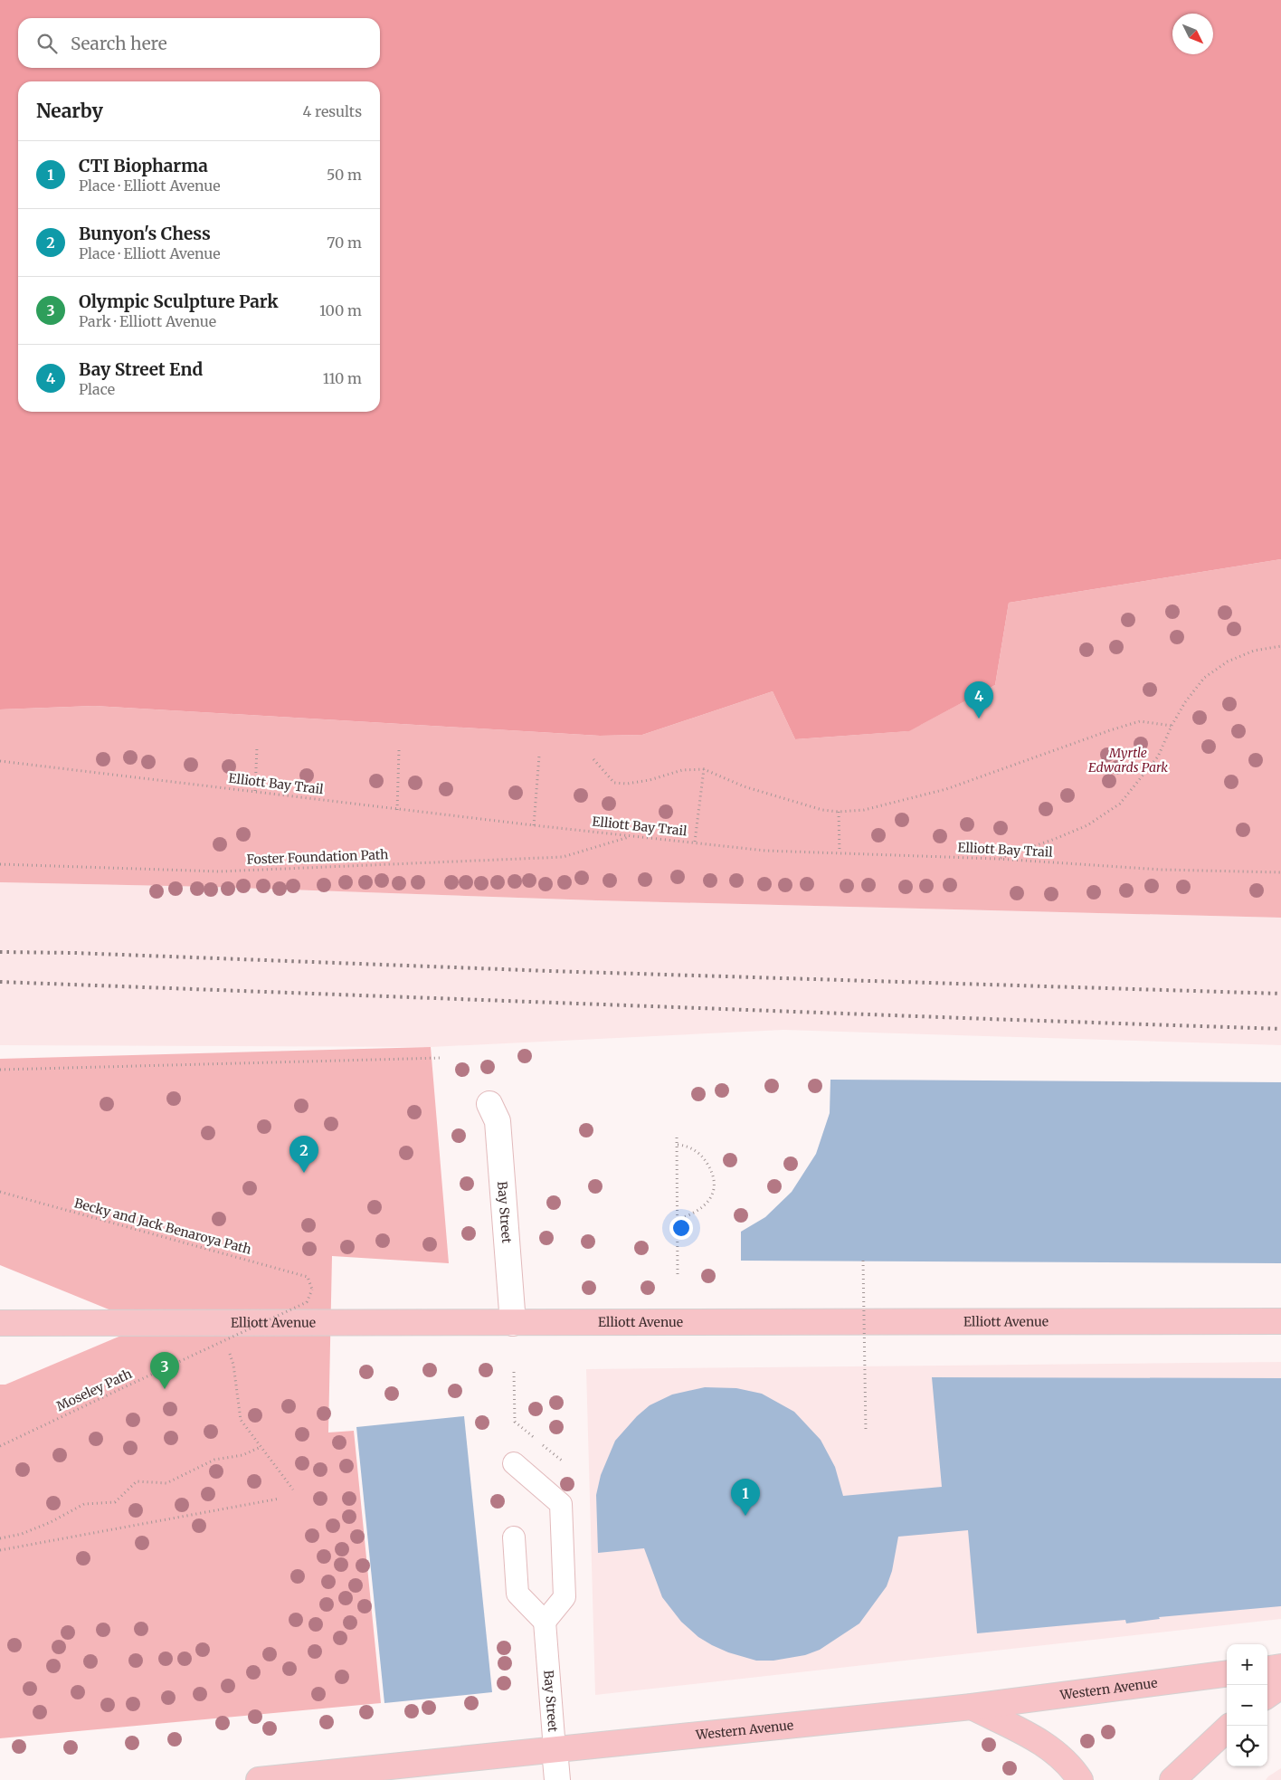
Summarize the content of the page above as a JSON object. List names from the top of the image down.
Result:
{
  "streets": {
    "main road": ["Elliott Avenue", "Western Avenue"],
    "street": ["Bay Street"],
    "path": [
      "Elliott Bay Trail",
      "Foster Foundation Path",
      "Becky and Jack Benaroya Path",
      "Moseley Path"
    ]
  },
  "crossings": [
    ["Elliott Bay Trail", "Foster Foundation Path"],
    ["Bay Street", "Elliott Avenue"],
    ["Bay Street", "Western Avenue"],
    ["Becky and Jack Benaroya Path", "Moseley Path"]
  ],
  "parks": ["Myrtle Edwards Park"],
  "north": "bottom right",
  "page": {
    "search": "Search here",
    "heading": ["Nearby", "4 results"],
    "list": [
      {
        "mark": "1",
        "name": "CTI Biopharma",
        "note": "Place · Elliott Avenue",
        "value": "50 m"
      },
      {
        "mark": "2",
        "name": "Bunyon's Chess",
        "note": "Place · Elliott Avenue",
        "value": "70 m"
      },
      {
        "mark": "3",
        "name": "Olympic Sculpture Park",
        "note": "Park · Elliott Avenue",
        "value": "100 m"
      },
      {
        "mark": "4",
        "name": "Bay Street End",
        "note": "Place",
        "value": "110 m"
      }
    ],
    "pins": [
      "4",
      "2",
      "3",
      "1"
    ],
    "map_buttons": ["+", "−"]
  }
}
